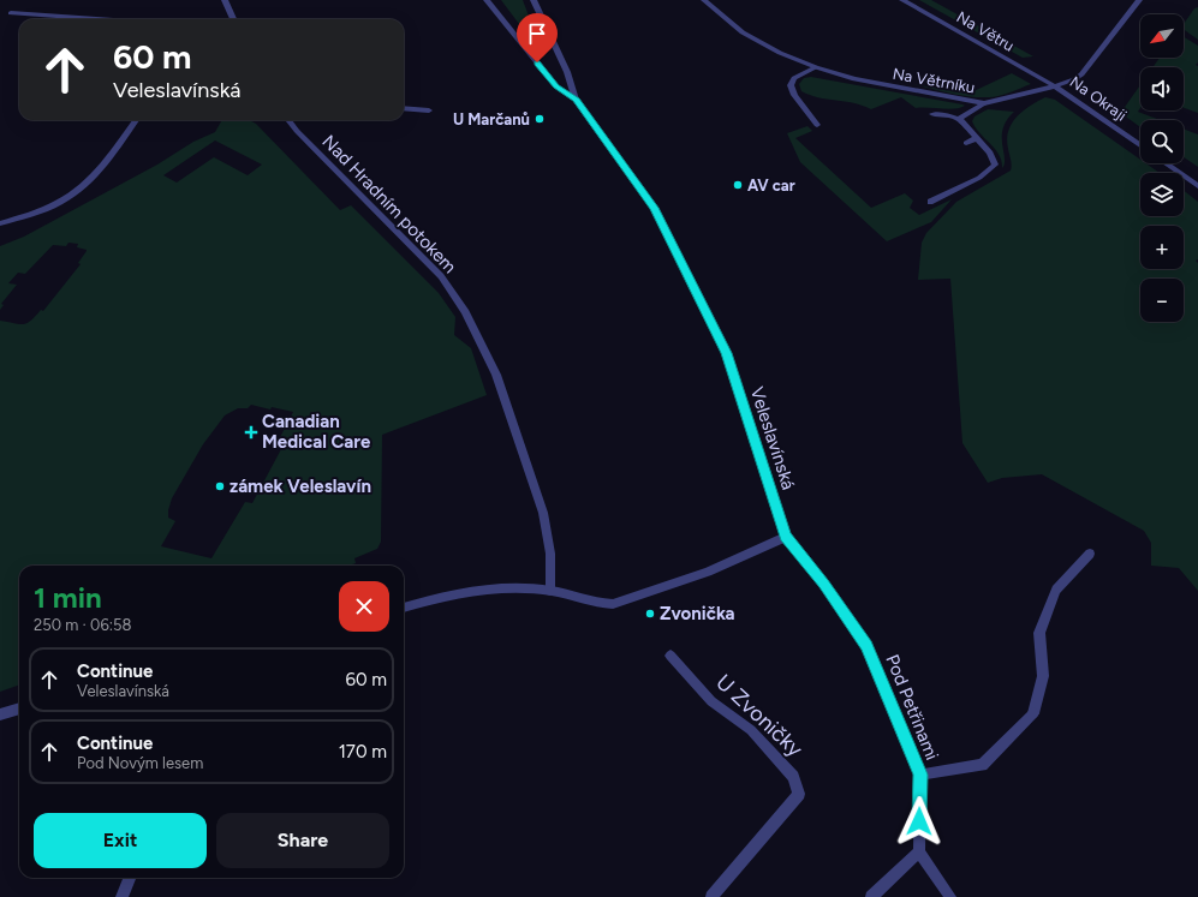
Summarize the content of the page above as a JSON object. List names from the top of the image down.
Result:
{
  "streets": {
    "street": [
      "Na Větru",
      "Na Větrníku",
      "Na Okraji",
      "Nad Hradním potokem",
      "Veleslavínská",
      "Pod Petřinami",
      "U Zvoničky"
    ]
  },
  "crossings": [
    ["Na Větru", "Na Větrníku"],
    ["Na Větru", "Na Okraji"],
    ["Na Větrníku", "Na Okraji"],
    ["Veleslavínská", "Pod Petřinami"]
  ],
  "places": {
    "other": [
      "U Marčanů",
      "AV car",
      "zámek Veleslavín",
      "Zvonička"
    ],
    "health": ["Canadian Medical Care"]
  },
  "north": "bottom left",
  "page": {
    "map_buttons": ["+", "−"],
    "turn": ["60 m", "Veleslavínská"],
    "heading": ["1 min", "250 m · 06:58"],
    "list": [
      {
        "name": "Continue",
        "note": "Veleslavínská",
        "value": "60 m"
      },
      {
        "name": "Continue",
        "note": "Pod Novým lesem",
        "value": "170 m"
      }
    ],
    "buttons": ["Exit", "Share"]
  }
}
